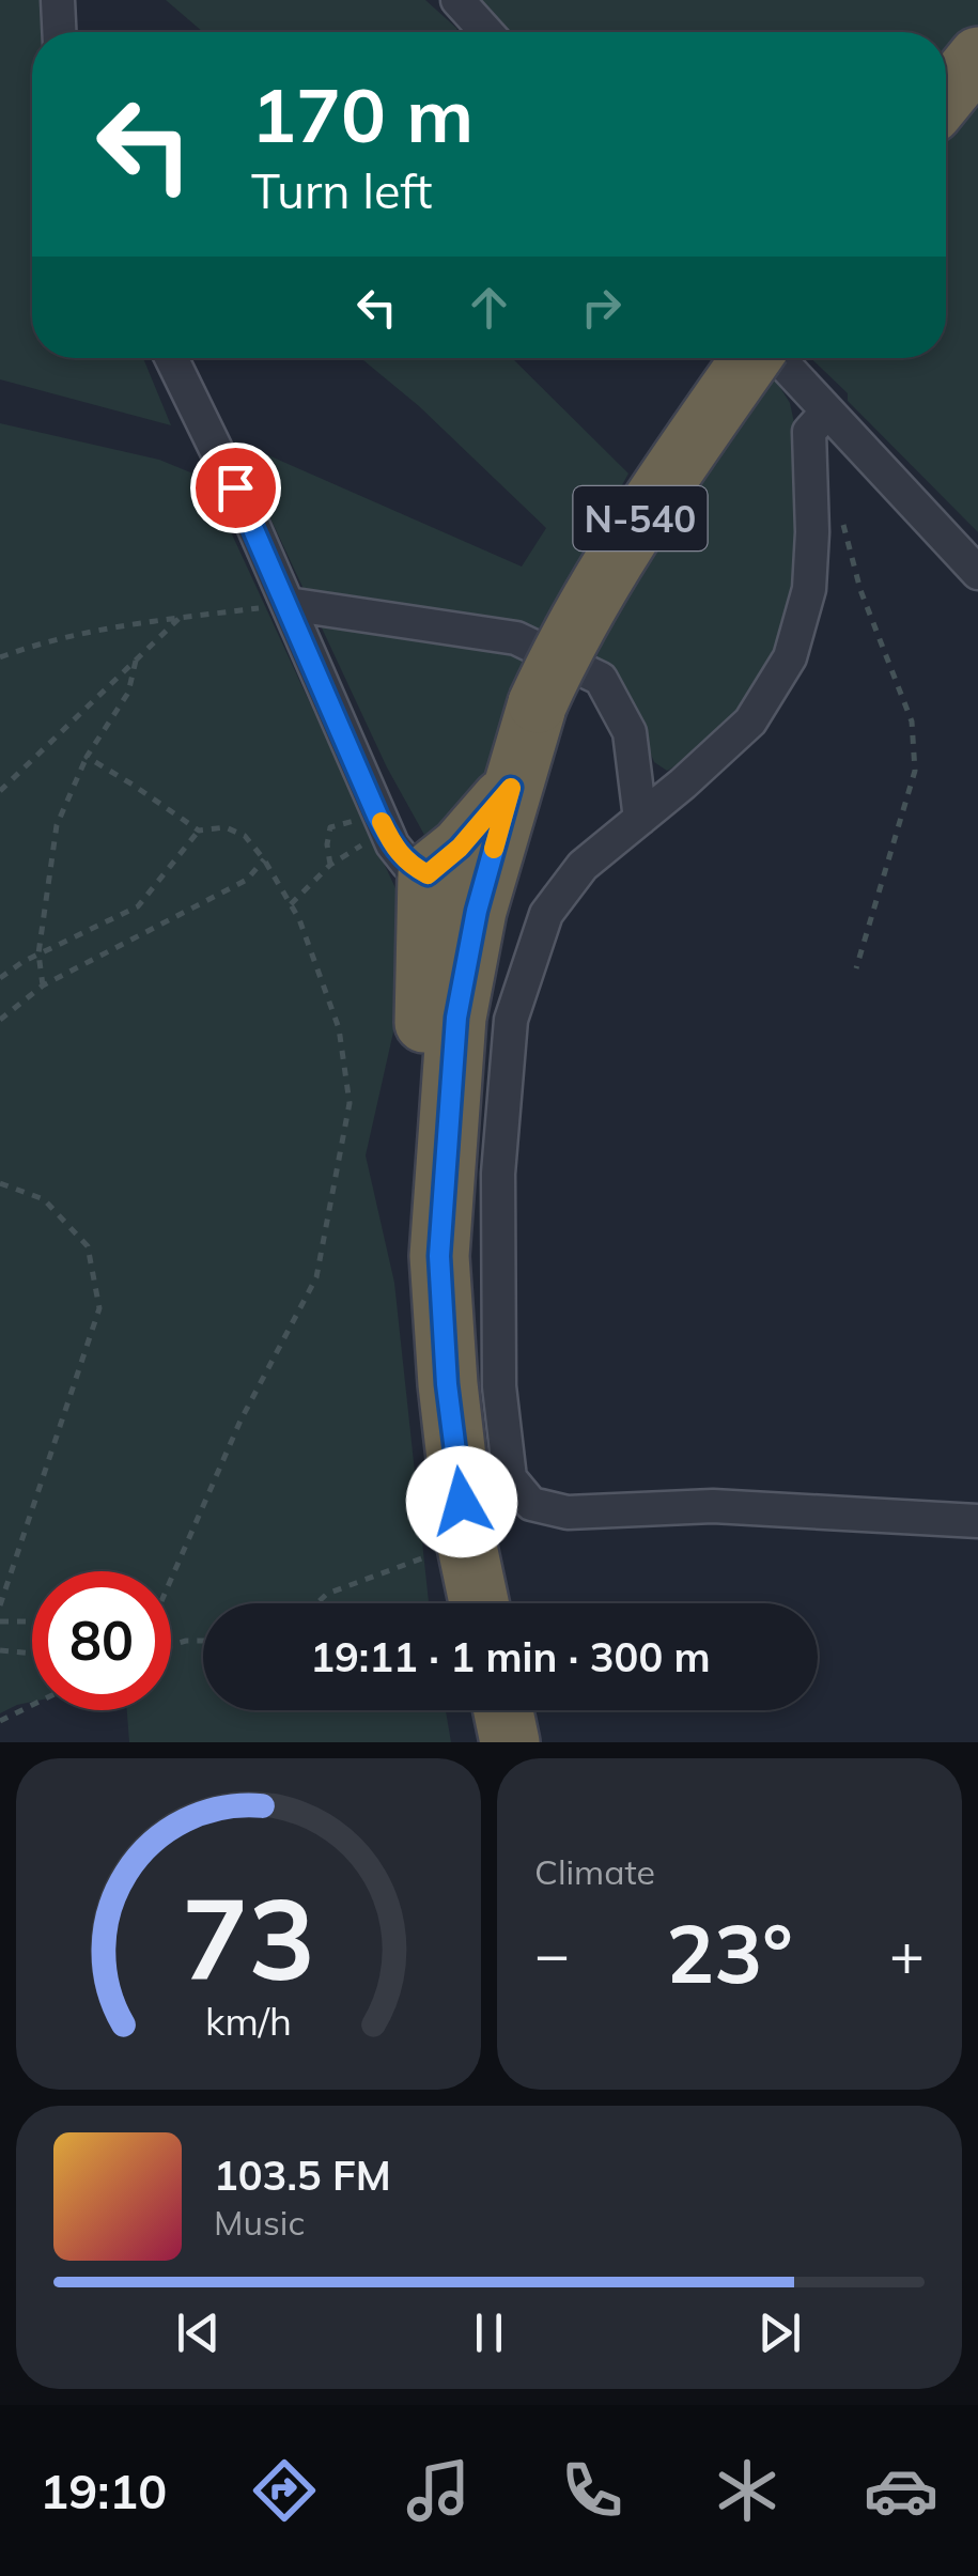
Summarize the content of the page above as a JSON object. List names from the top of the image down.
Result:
{
  "streets": {
    "highway": ["N-540"]
  },
  "page": {
    "turn": ["170 m", "Turn left"],
    "limit": "80",
    "trip": "19:11 · 1 min · 300 m",
    "tile": "Climate",
    "heat": ["−", "23°", "+"],
    "song": ["103.5 FM", "Music"],
    "tabs": "19:10",
    "gauge": ["73", "km/h"]
  }
}
